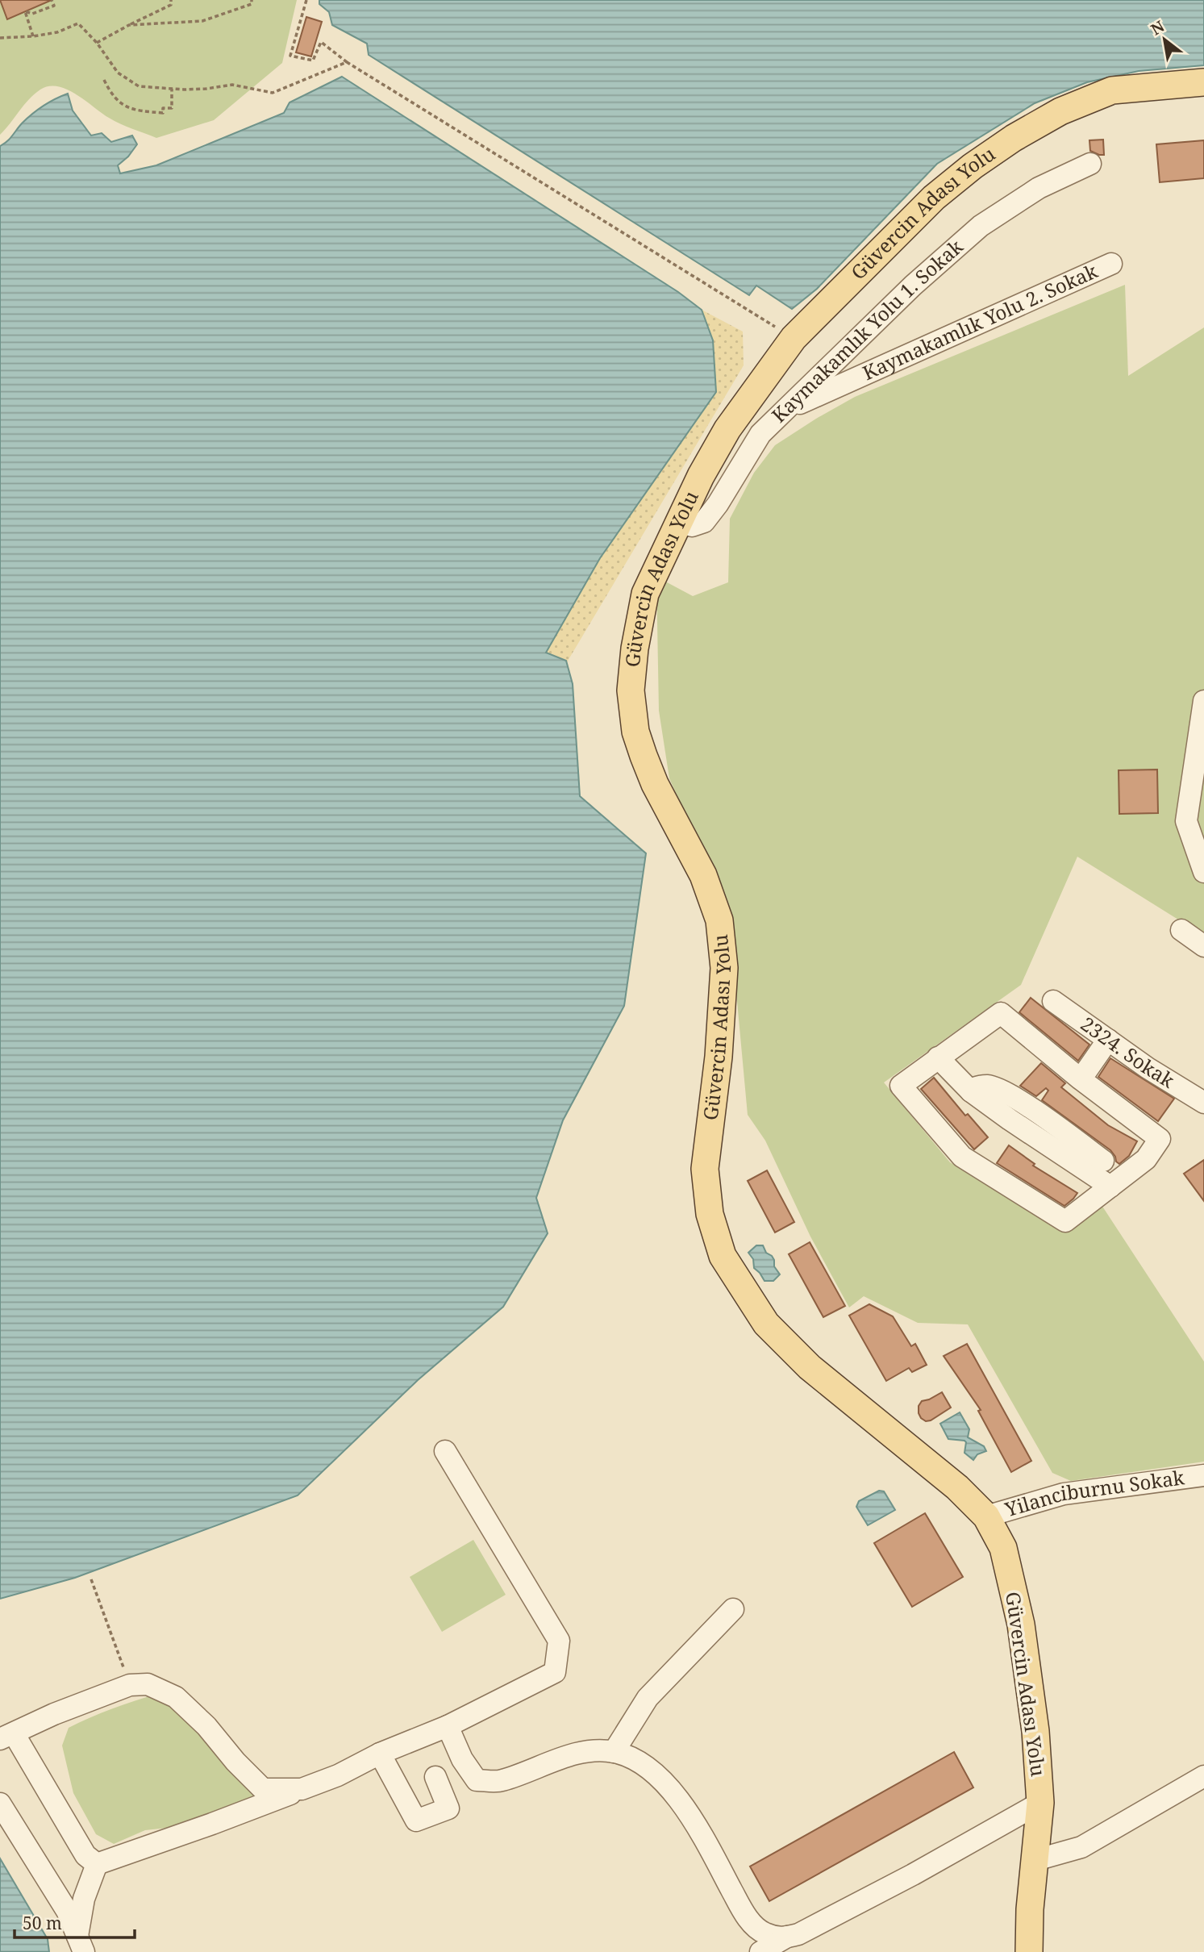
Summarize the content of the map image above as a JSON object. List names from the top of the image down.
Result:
{
  "streets": {
    "main road": ["Güvercin Adası Yolu"],
    "street": [
      "Kaymakamlık Yolu 2. Sokak",
      "Kaymakamlık Yolu 1. Sokak",
      "2324. Sokak",
      "Yilanciburnu Sokak"
    ]
  },
  "crossings": [
    ["Güvercin Adası Yolu", "Kaymakamlık Yolu 1. Sokak"],
    ["Güvercin Adası Yolu", "Yilanciburnu Sokak"],
    ["Kaymakamlık Yolu 2. Sokak", "Kaymakamlık Yolu 1. Sokak"]
  ],
  "scale_bar": "50 m",
  "north": "top left"
}
